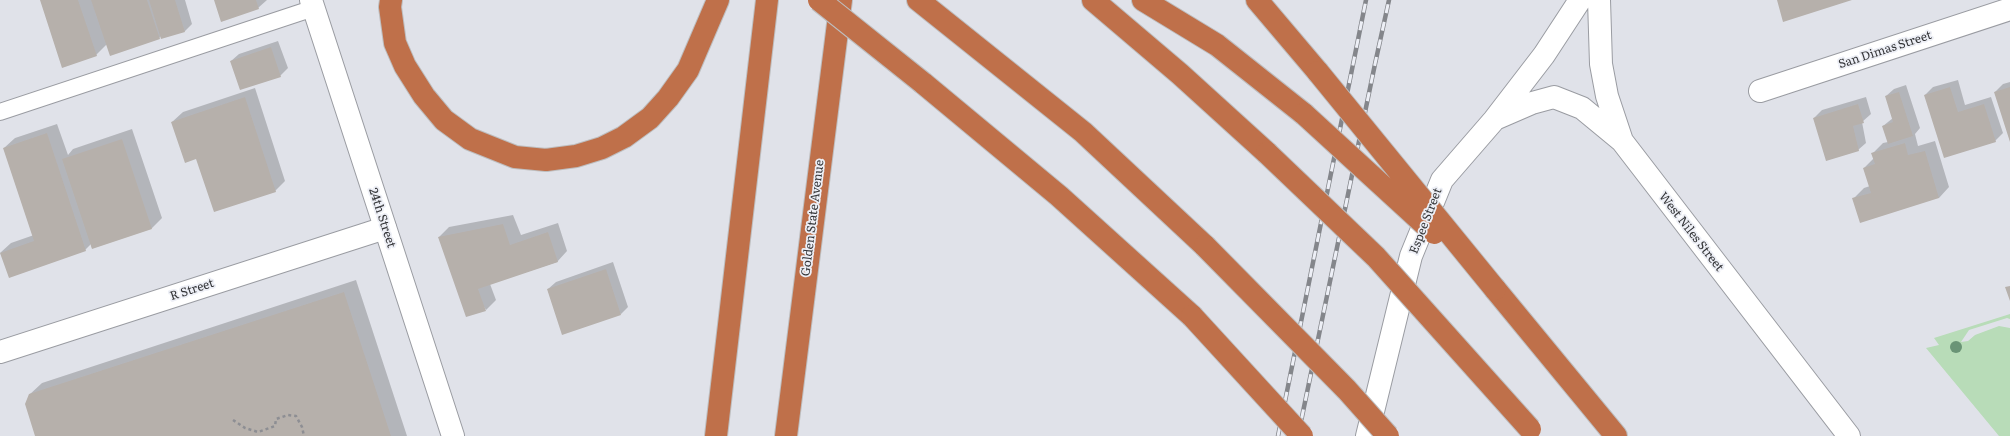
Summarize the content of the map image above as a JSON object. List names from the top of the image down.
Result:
{
  "streets": {
    "highway": ["Golden State Avenue"],
    "street": [
      "San Dimas Street",
      "24th Street",
      "Espee Street",
      "West Niles Street",
      "R Street"
    ]
  },
  "crossings": [
    ["24th Street", "R Street"]
  ]
}
